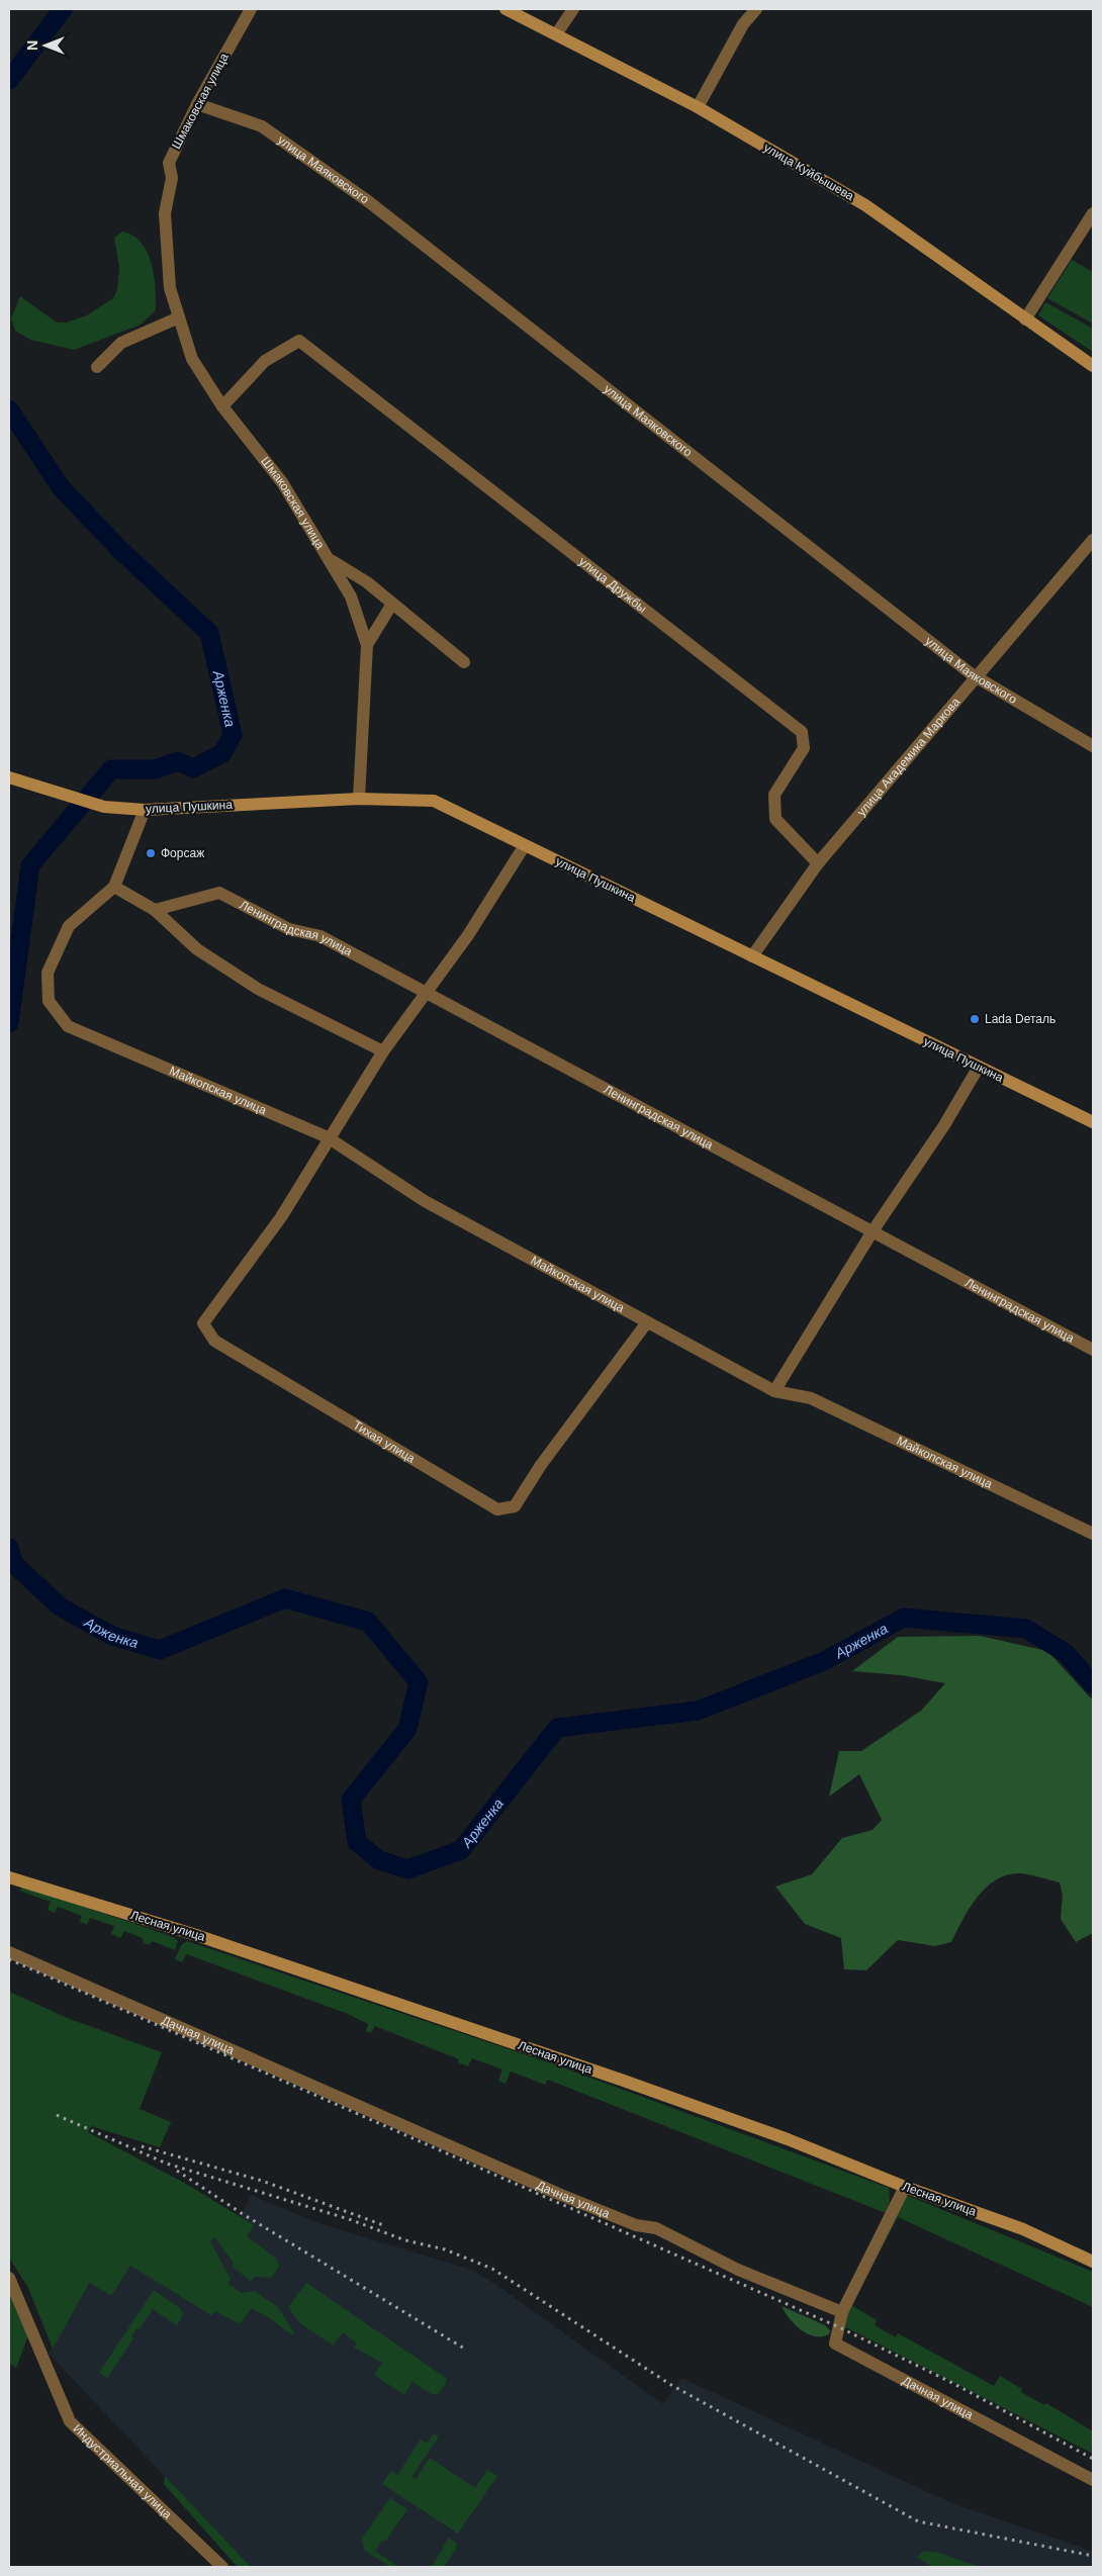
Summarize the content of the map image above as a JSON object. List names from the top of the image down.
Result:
{
  "streets": {
    "street": [
      "Шмаковская улица",
      "улица Маяковского",
      "улица Куйбышева",
      "улица Дружбы",
      "улица Академика Маркова",
      "улица Пушкина",
      "Ленинградская улица",
      "Майкопская улица",
      "Тихая улица",
      "Лесная улица",
      "Дачная улица",
      "Индустриальная улица"
    ]
  },
  "crossings": [
    ["Шмаковская улица", "улица Маяковского"],
    ["Шмаковская улица", "улица Дружбы"],
    ["Шмаковская улица", "улица Пушкина"],
    ["улица Маяковского", "улица Академика Маркова"],
    ["улица Дружбы", "улица Академика Маркова"],
    ["улица Академика Маркова", "улица Пушкина"],
    ["Майкопская улица", "Тихая улица"]
  ],
  "water": ["Арженка"],
  "places": ["Форсаж", "Lada Dеталь"],
  "north": "left"
}
